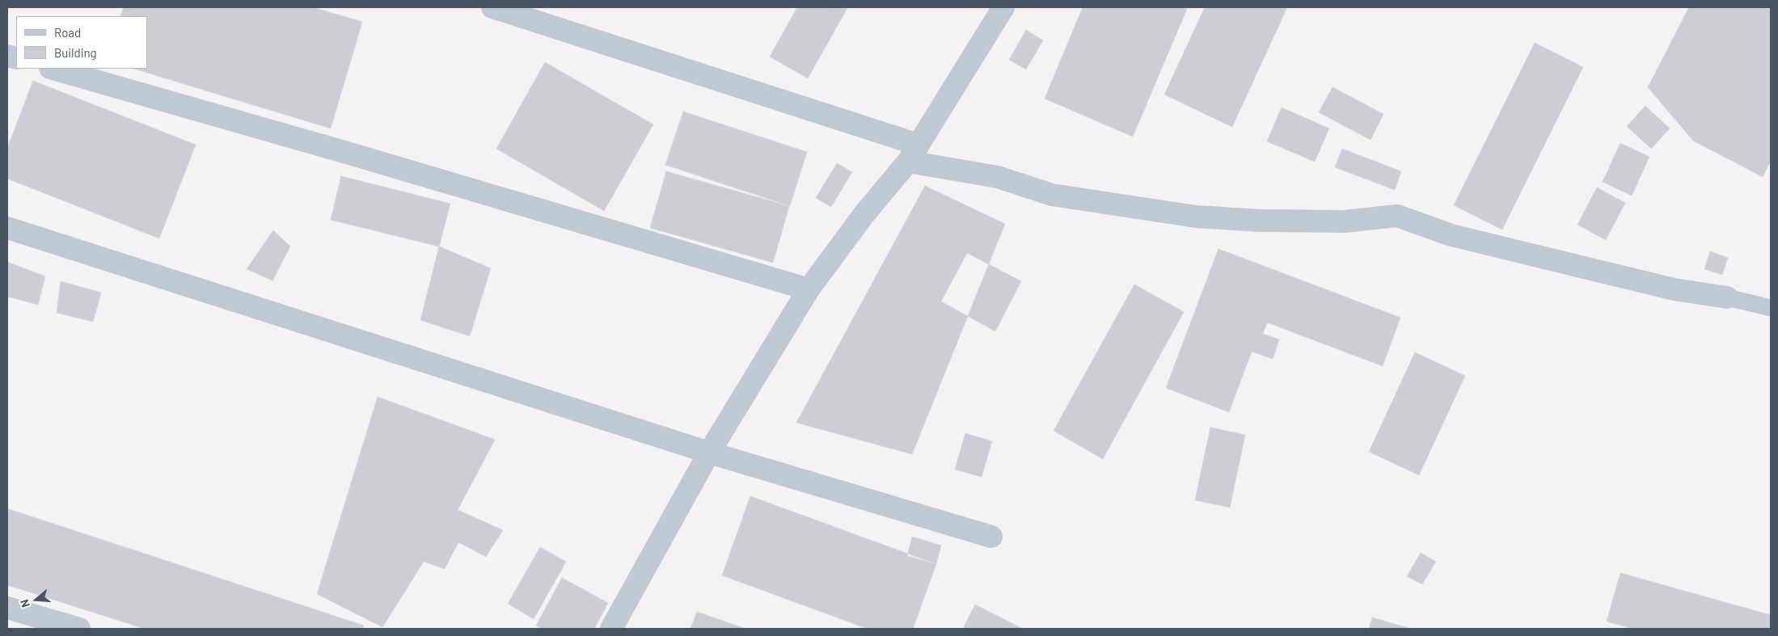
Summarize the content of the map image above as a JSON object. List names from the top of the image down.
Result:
{
  "legend": ["Road", "Building"],
  "north": "left"
}
